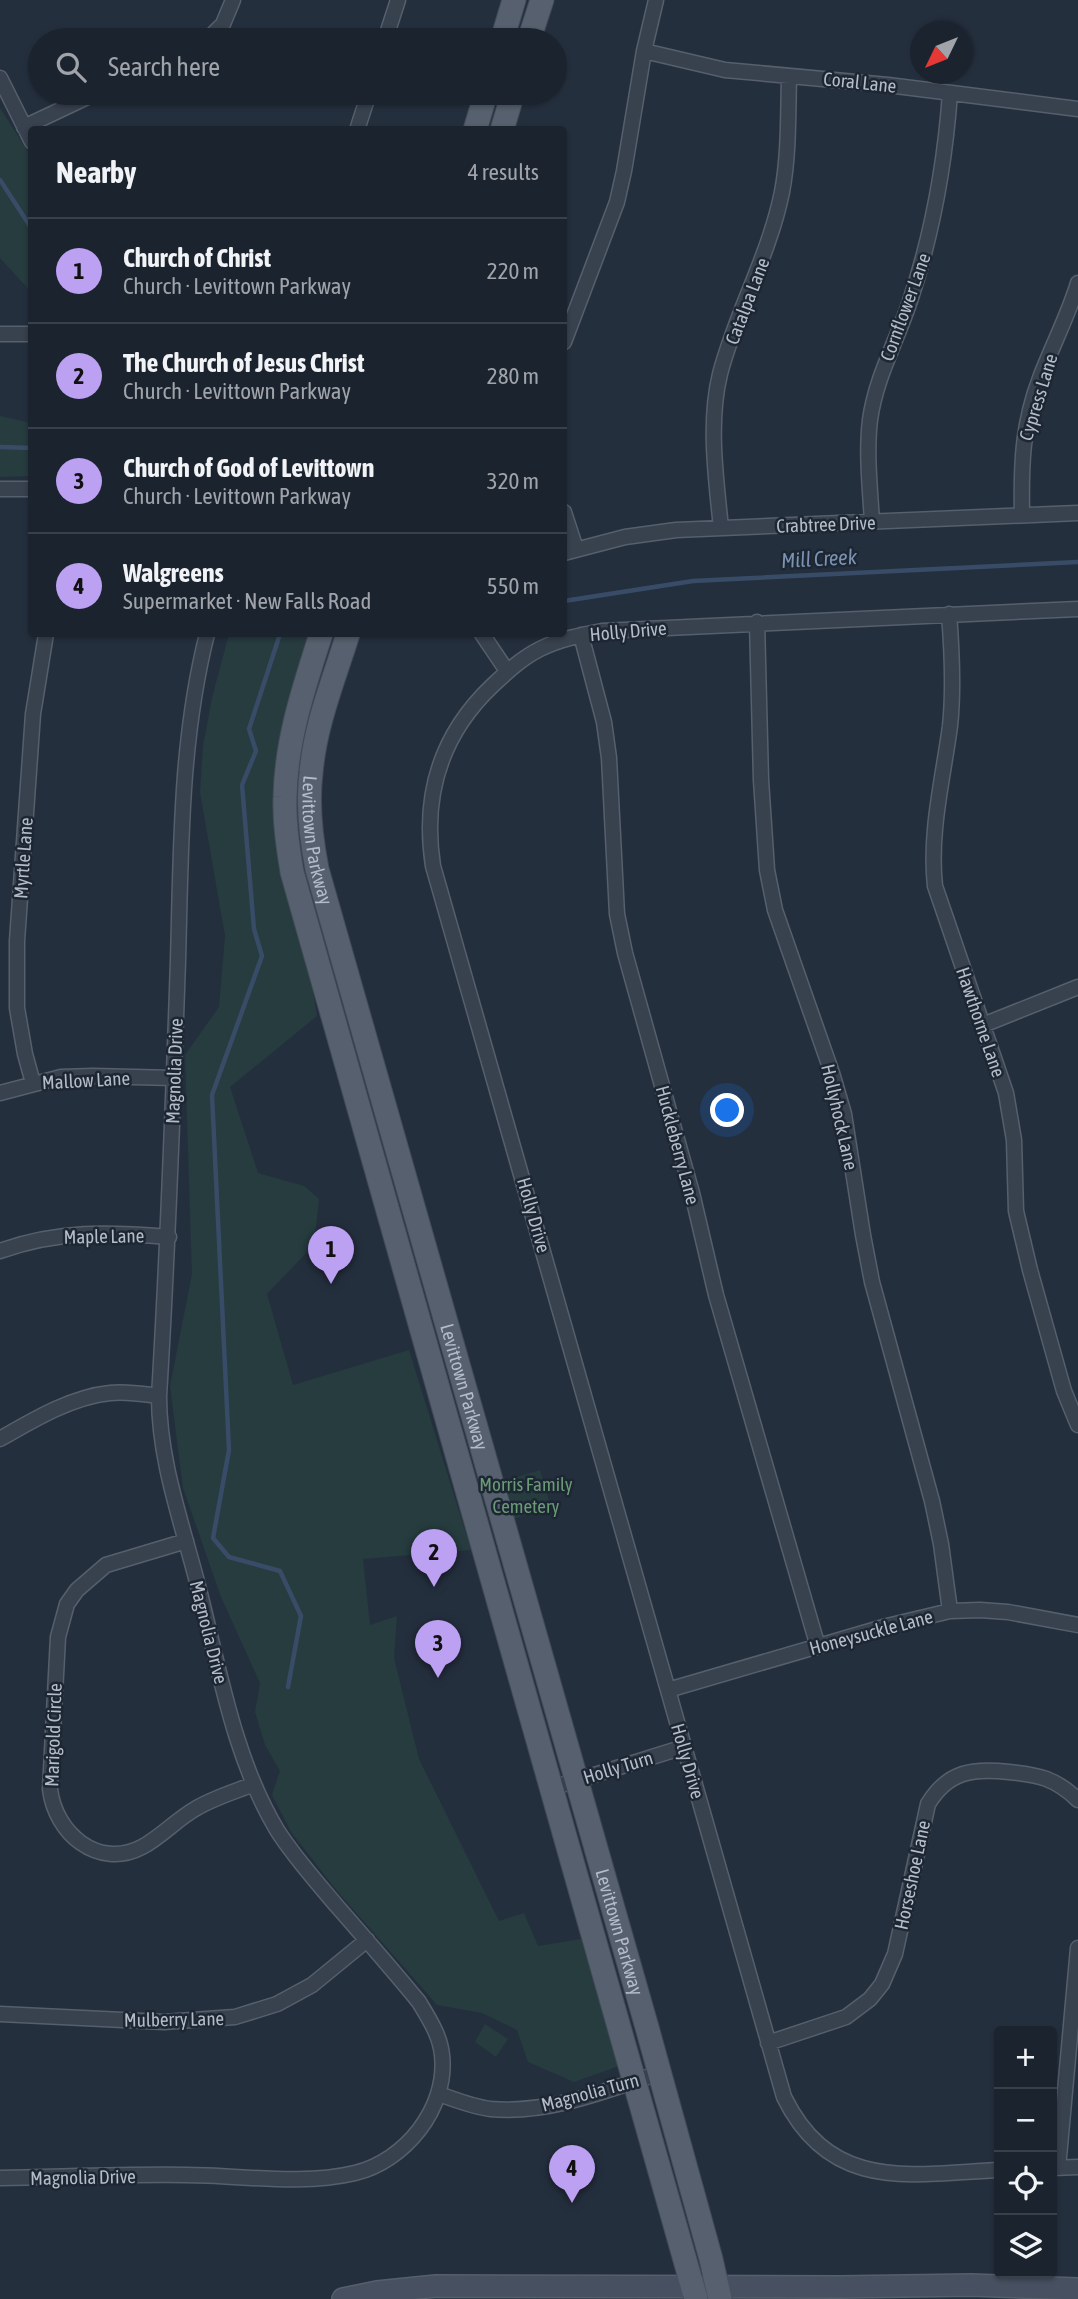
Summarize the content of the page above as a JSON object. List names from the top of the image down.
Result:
{
  "streets": {
    "main road": ["Levittown Parkway"],
    "street": [
      "Coral Lane",
      "Catalpa Lane",
      "Cornflower Lane",
      "Cypress Lane",
      "Crabtree Drive",
      "Holly Drive",
      "Myrtle Lane",
      "Hawthorne Lane",
      "Magnolia Drive",
      "Mallow Lane",
      "Hollyhock Lane",
      "Huckleberry Lane",
      "Maple Lane",
      "Honeysuckle Lane",
      "Marigold Circle",
      "Holly Turn",
      "Horseshoe Lane",
      "Mulberry Lane",
      "Magnolia Turn"
    ]
  },
  "crossings": [
    ["Coral Lane", "Catalpa Lane"],
    ["Coral Lane", "Cornflower Lane"],
    ["Catalpa Lane", "Crabtree Drive"],
    ["Cornflower Lane", "Crabtree Drive"],
    ["Cypress Lane", "Crabtree Drive"],
    ["Holly Drive", "Hawthorne Lane"],
    ["Holly Drive", "Hollyhock Lane"],
    ["Holly Drive", "Huckleberry Lane"],
    ["Holly Drive", "Honeysuckle Lane"],
    ["Holly Drive", "Holly Turn"],
    ["Holly Drive", "Horseshoe Lane"],
    ["Levittown Parkway", "Holly Turn"],
    ["Levittown Parkway", "Magnolia Turn"],
    ["Myrtle Lane", "Mallow Lane"],
    ["Magnolia Drive", "Mallow Lane"],
    ["Magnolia Drive", "Maple Lane"],
    ["Magnolia Drive", "Marigold Circle"],
    ["Magnolia Drive", "Mulberry Lane"],
    ["Magnolia Drive", "Magnolia Turn"],
    ["Hollyhock Lane", "Honeysuckle Lane"],
    ["Huckleberry Lane", "Honeysuckle Lane"]
  ],
  "water": ["Mill Creek"],
  "parks": ["Morris Family Cemetery"],
  "north": "bottom left",
  "page": {
    "search": "Search here",
    "heading": ["Nearby", "4 results"],
    "list": [
      {
        "mark": "1",
        "name": "Church of Christ",
        "note": "Church · Levittown Parkway",
        "value": "220 m"
      },
      {
        "mark": "2",
        "name": "The Church of Jesus Christ",
        "note": "Church · Levittown Parkway",
        "value": "280 m"
      },
      {
        "mark": "3",
        "name": "Church of God of Levittown",
        "note": "Church · Levittown Parkway",
        "value": "320 m"
      },
      {
        "mark": "4",
        "name": "Walgreens",
        "note": "Supermarket · New Falls Road",
        "value": "550 m"
      }
    ],
    "pins": [
      "1",
      "2",
      "3",
      "4"
    ],
    "map_buttons": ["+", "−"]
  }
}
